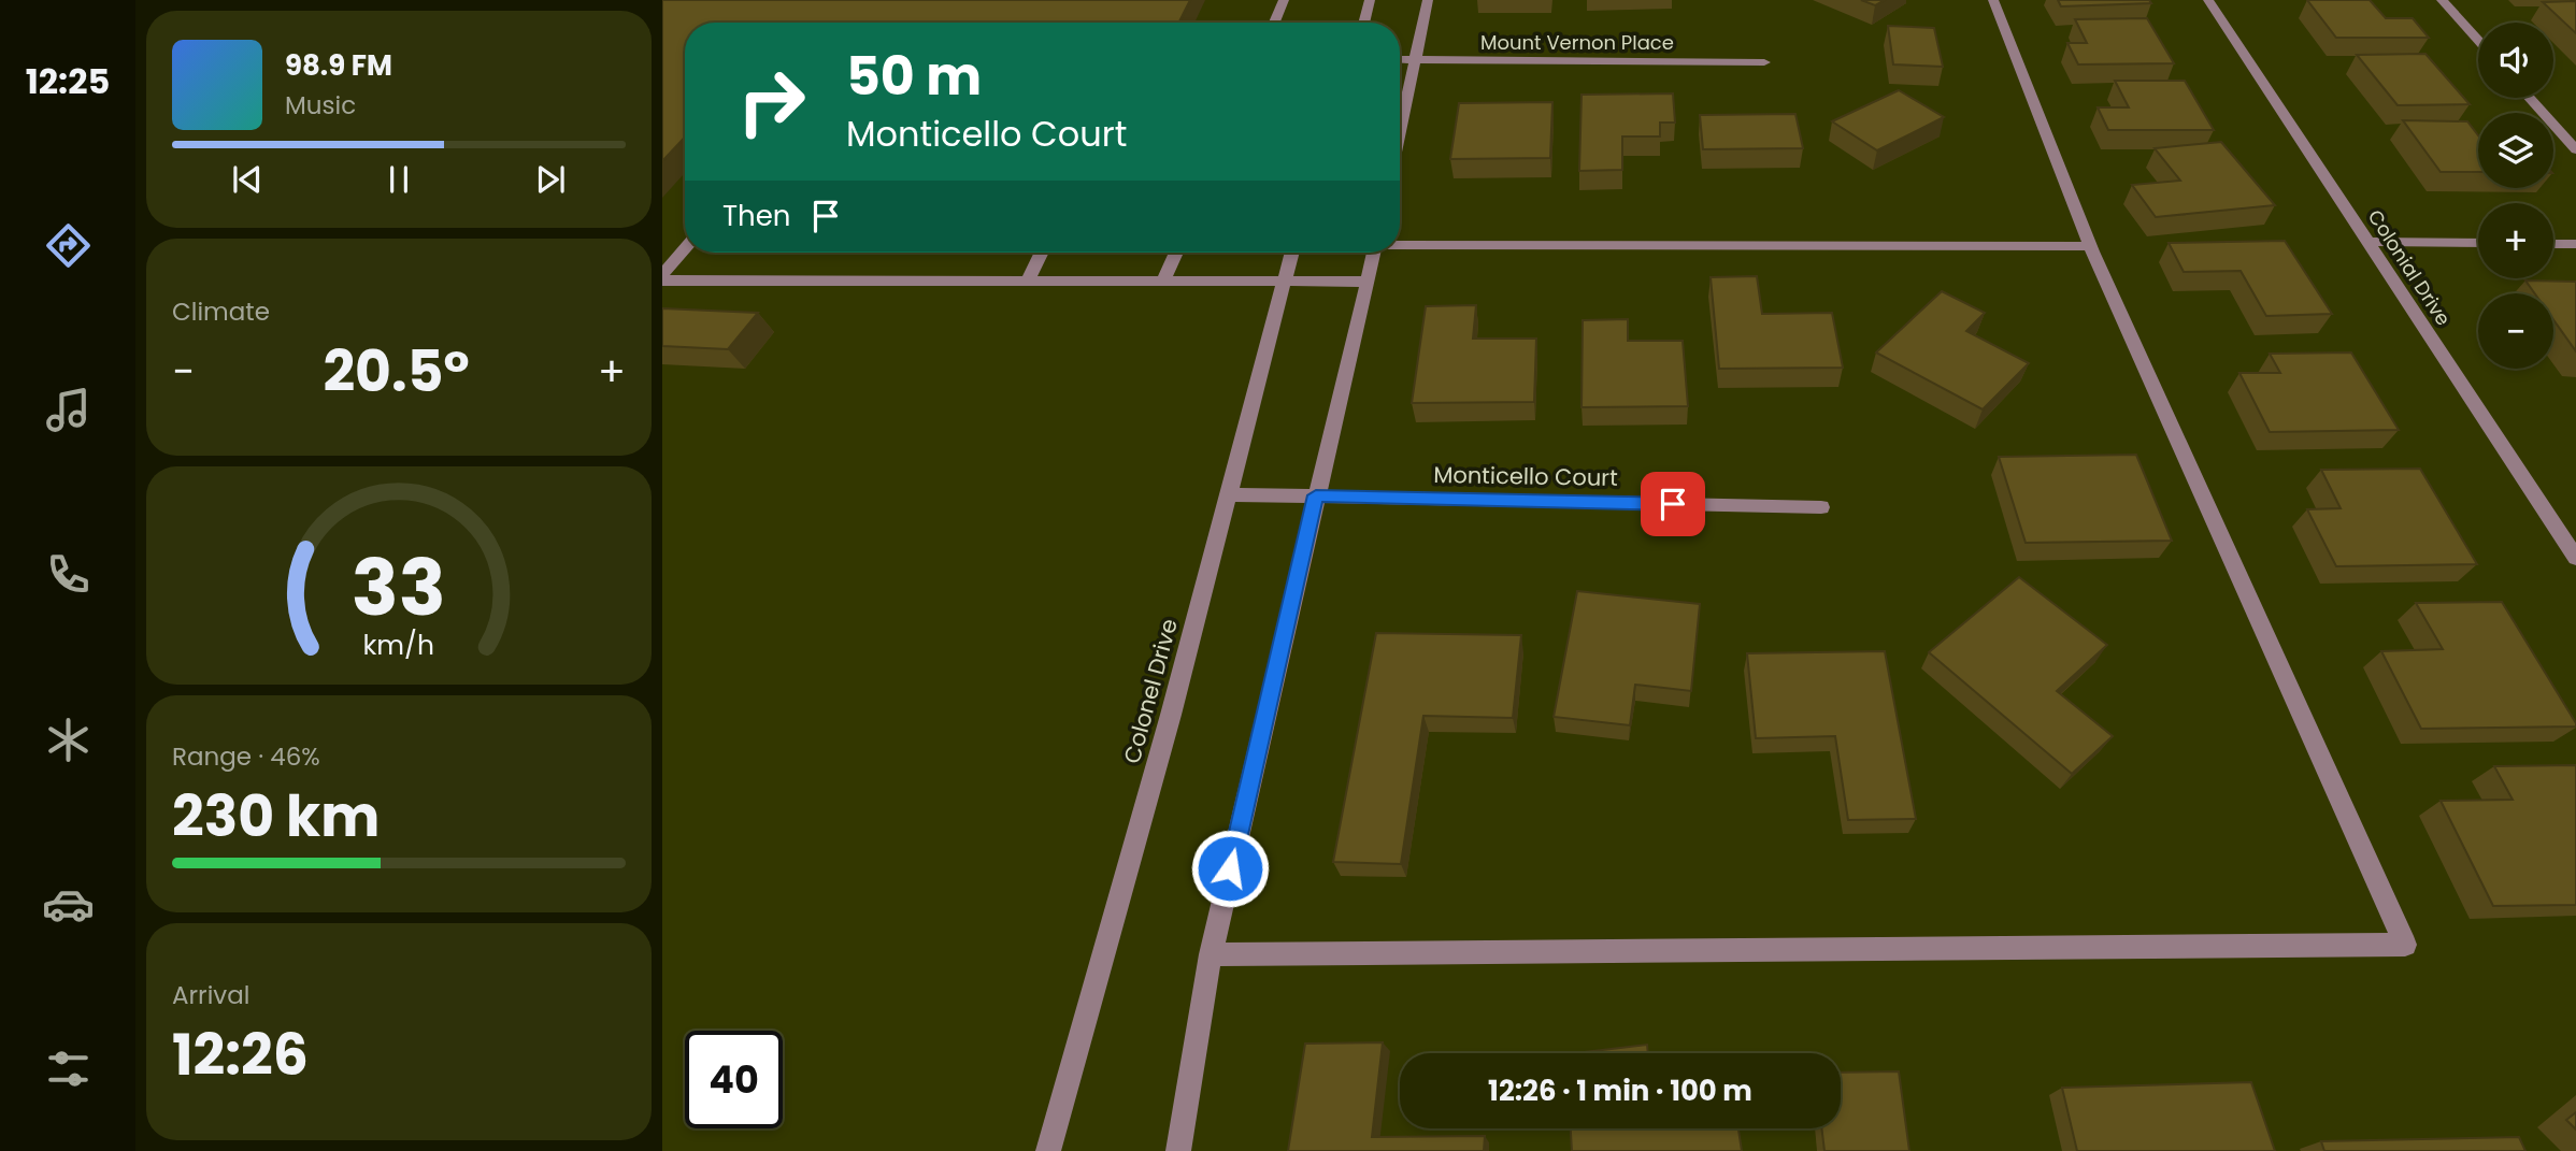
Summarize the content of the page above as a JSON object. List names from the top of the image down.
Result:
{
  "streets": {
    "street": [
      "Mount Vernon Place",
      "Colonial Drive",
      "Monticello Court",
      "Colonel Drive"
    ]
  },
  "crossings": [
    ["Monticello Court", "Colonel Drive"]
  ],
  "page": {
    "tabs": "12:25",
    "map_buttons": ["+", "−"],
    "turn": ["50 m", "Monticello Court"],
    "song": ["98.9 FM", "Music"],
    "then": "Then",
    "tile": [
      "Climate",
      ["Range · 46%", "230 km"],
      ["Arrival", "12:26"]
    ],
    "heat": ["−", "20.5°", "+"],
    "limit": "40",
    "trip": "12:26 · 1 min · 100 m",
    "gauge": ["33", "km/h"]
  }
}
